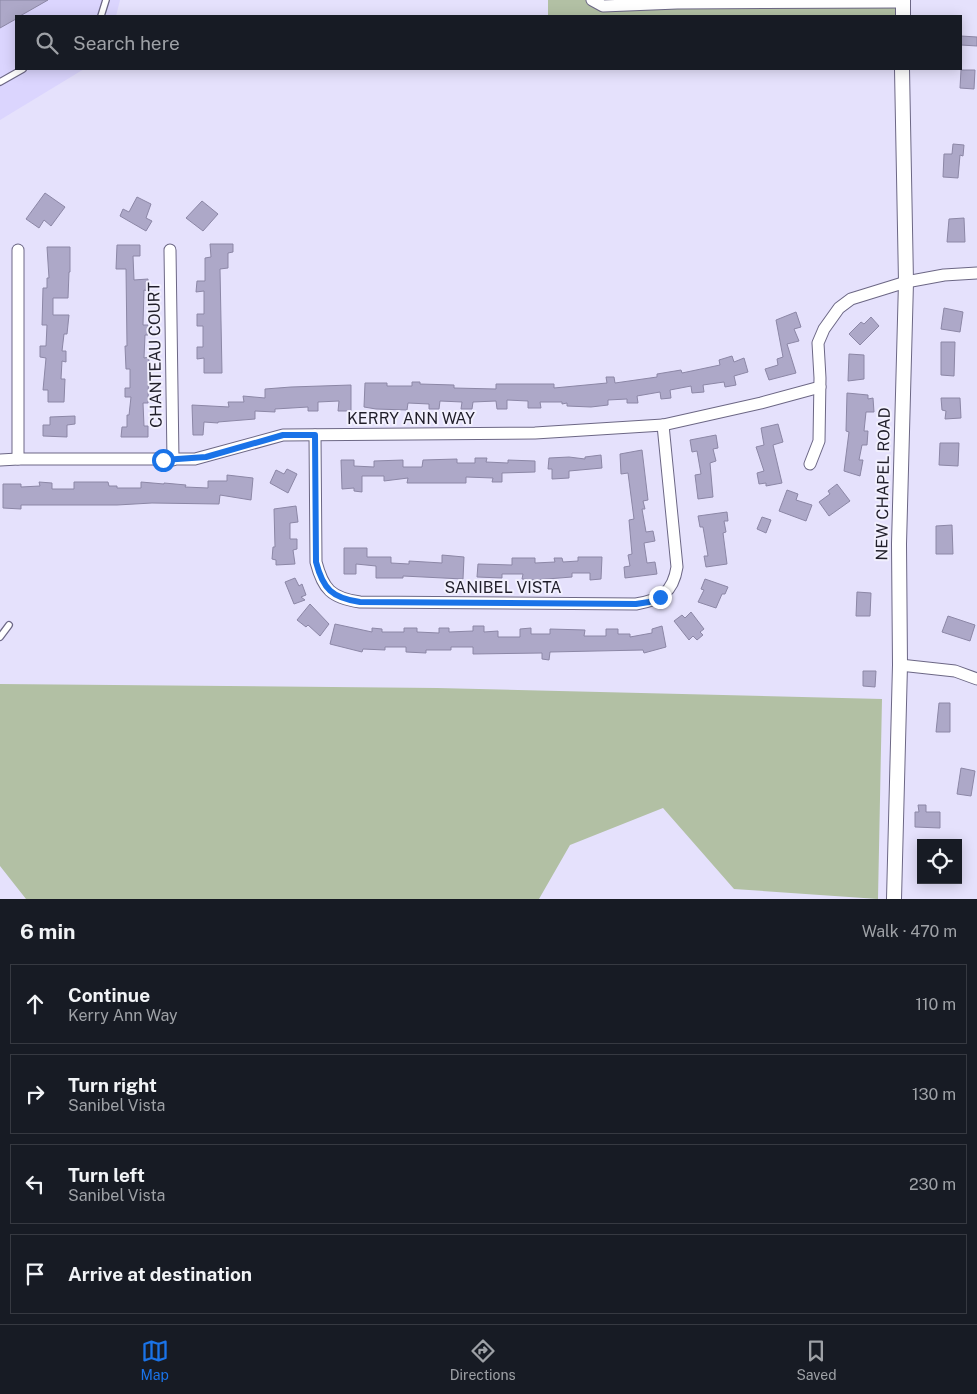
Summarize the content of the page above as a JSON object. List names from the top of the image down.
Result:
{
  "streets": {
    "street": [
      "CHANTEAU COURT",
      "KERRY ANN WAY",
      "NEW CHAPEL ROAD",
      "SANIBEL VISTA"
    ]
  },
  "crossings": [
    ["CHANTEAU COURT", "KERRY ANN WAY"],
    ["KERRY ANN WAY", "SANIBEL VISTA"]
  ],
  "page": {
    "search": "Search here",
    "heading": ["6 min", "Walk · 470 m"],
    "list": [
      ["Continue", "Kerry Ann Way", "110 m"],
      ["Turn right", "Sanibel Vista", "130 m"],
      ["Turn left", "Sanibel Vista", "230 m"],
      "Arrive at destination"
    ],
    "nav": ["Map", "Directions", "Saved"]
  }
}
